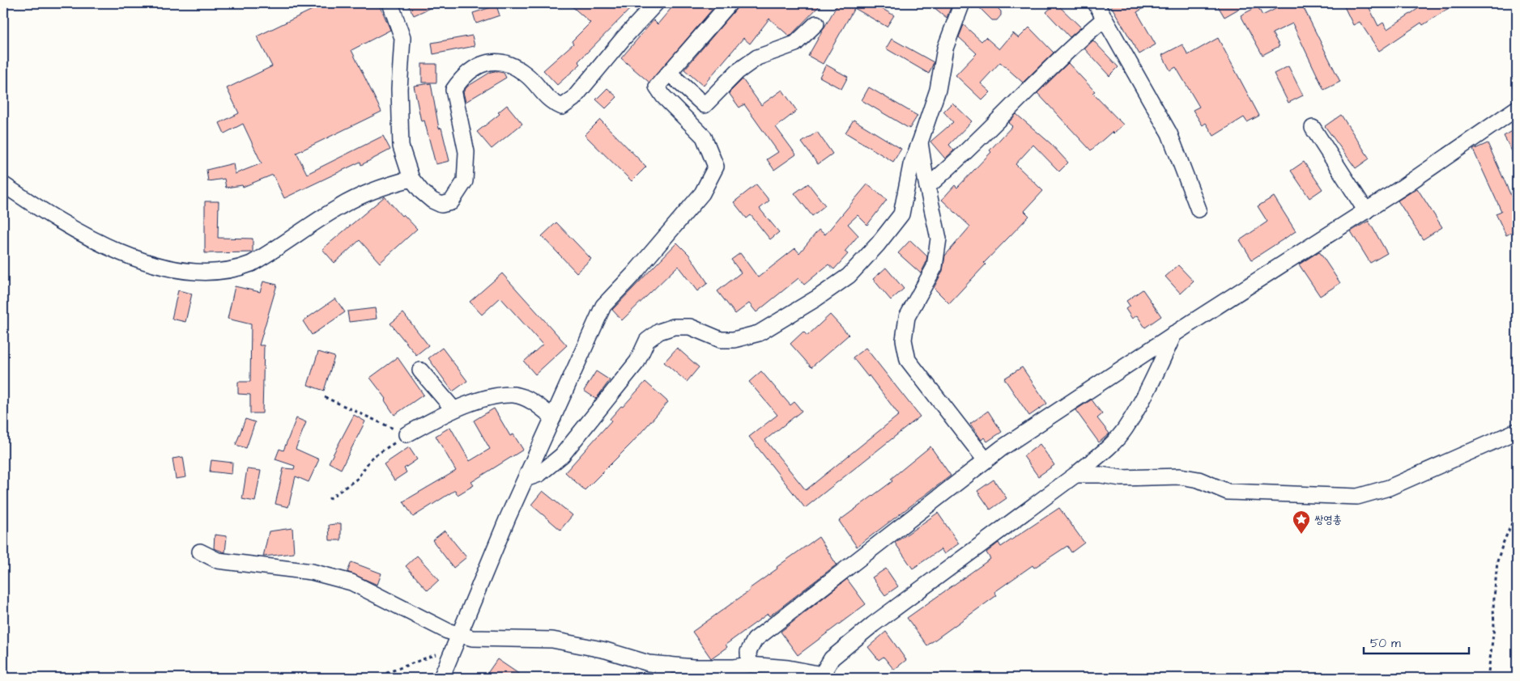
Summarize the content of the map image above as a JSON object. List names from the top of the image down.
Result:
{
  "places": {
    "place": ["쌍영총"]
  },
  "scale_bar": "50 m"
}
